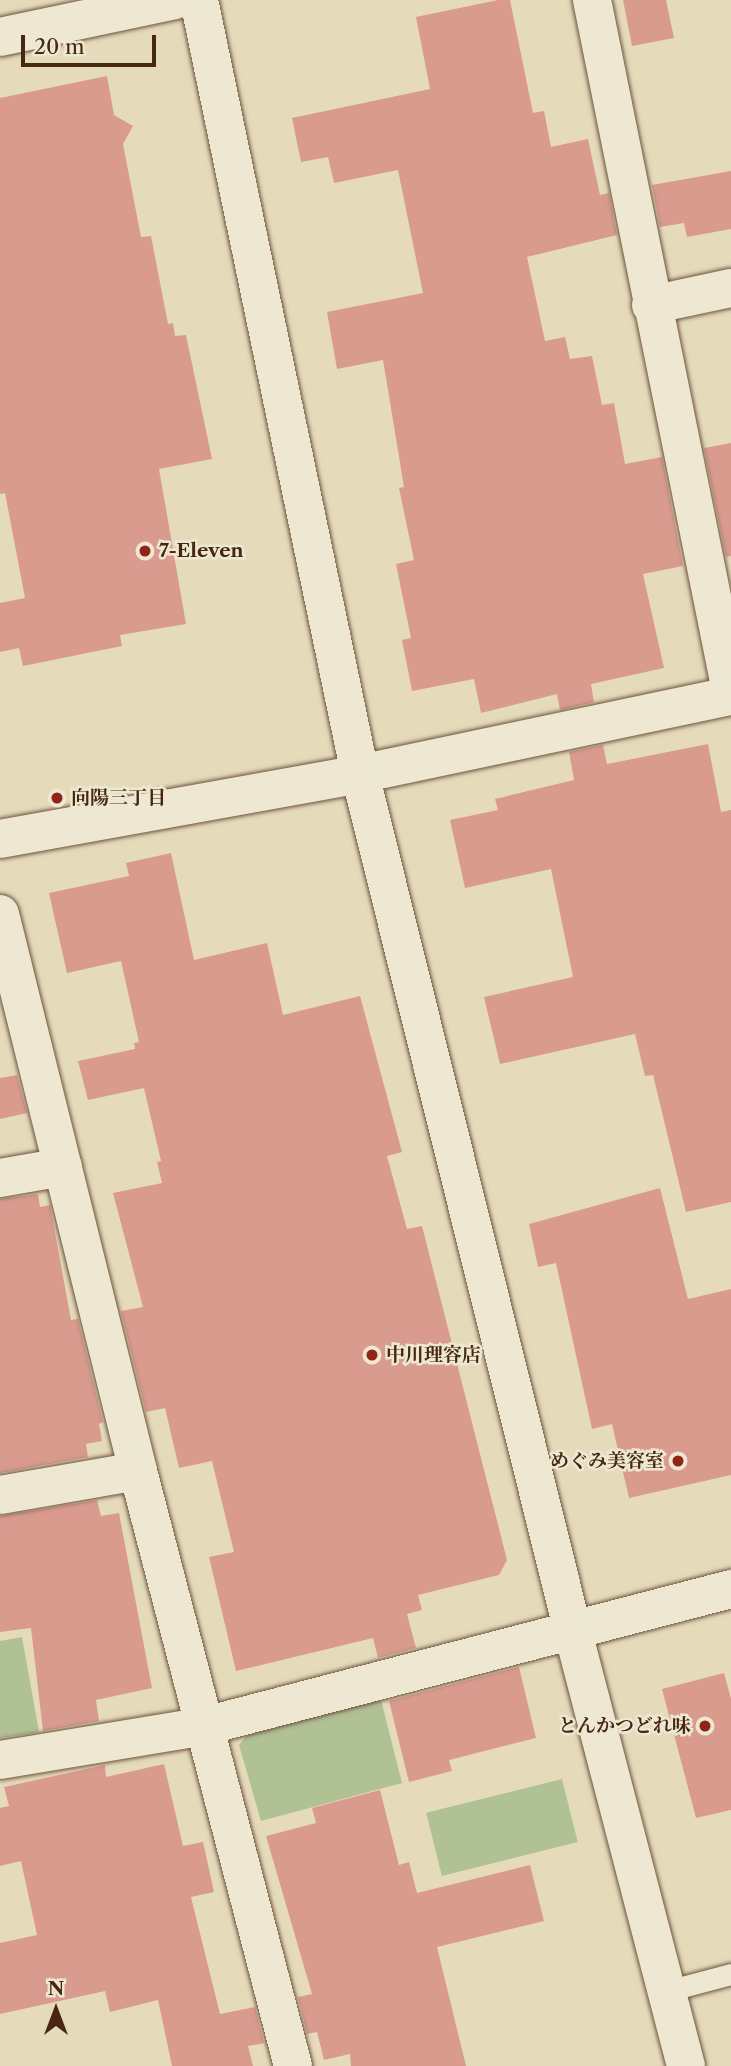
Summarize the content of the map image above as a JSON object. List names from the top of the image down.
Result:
{
  "places": [
    "7-Eleven",
    "向陽三丁目",
    "中川理容店",
    "めぐみ美容室",
    "とんかつどれ味"
  ],
  "scale_bar": "20 m",
  "north": "top"
}
